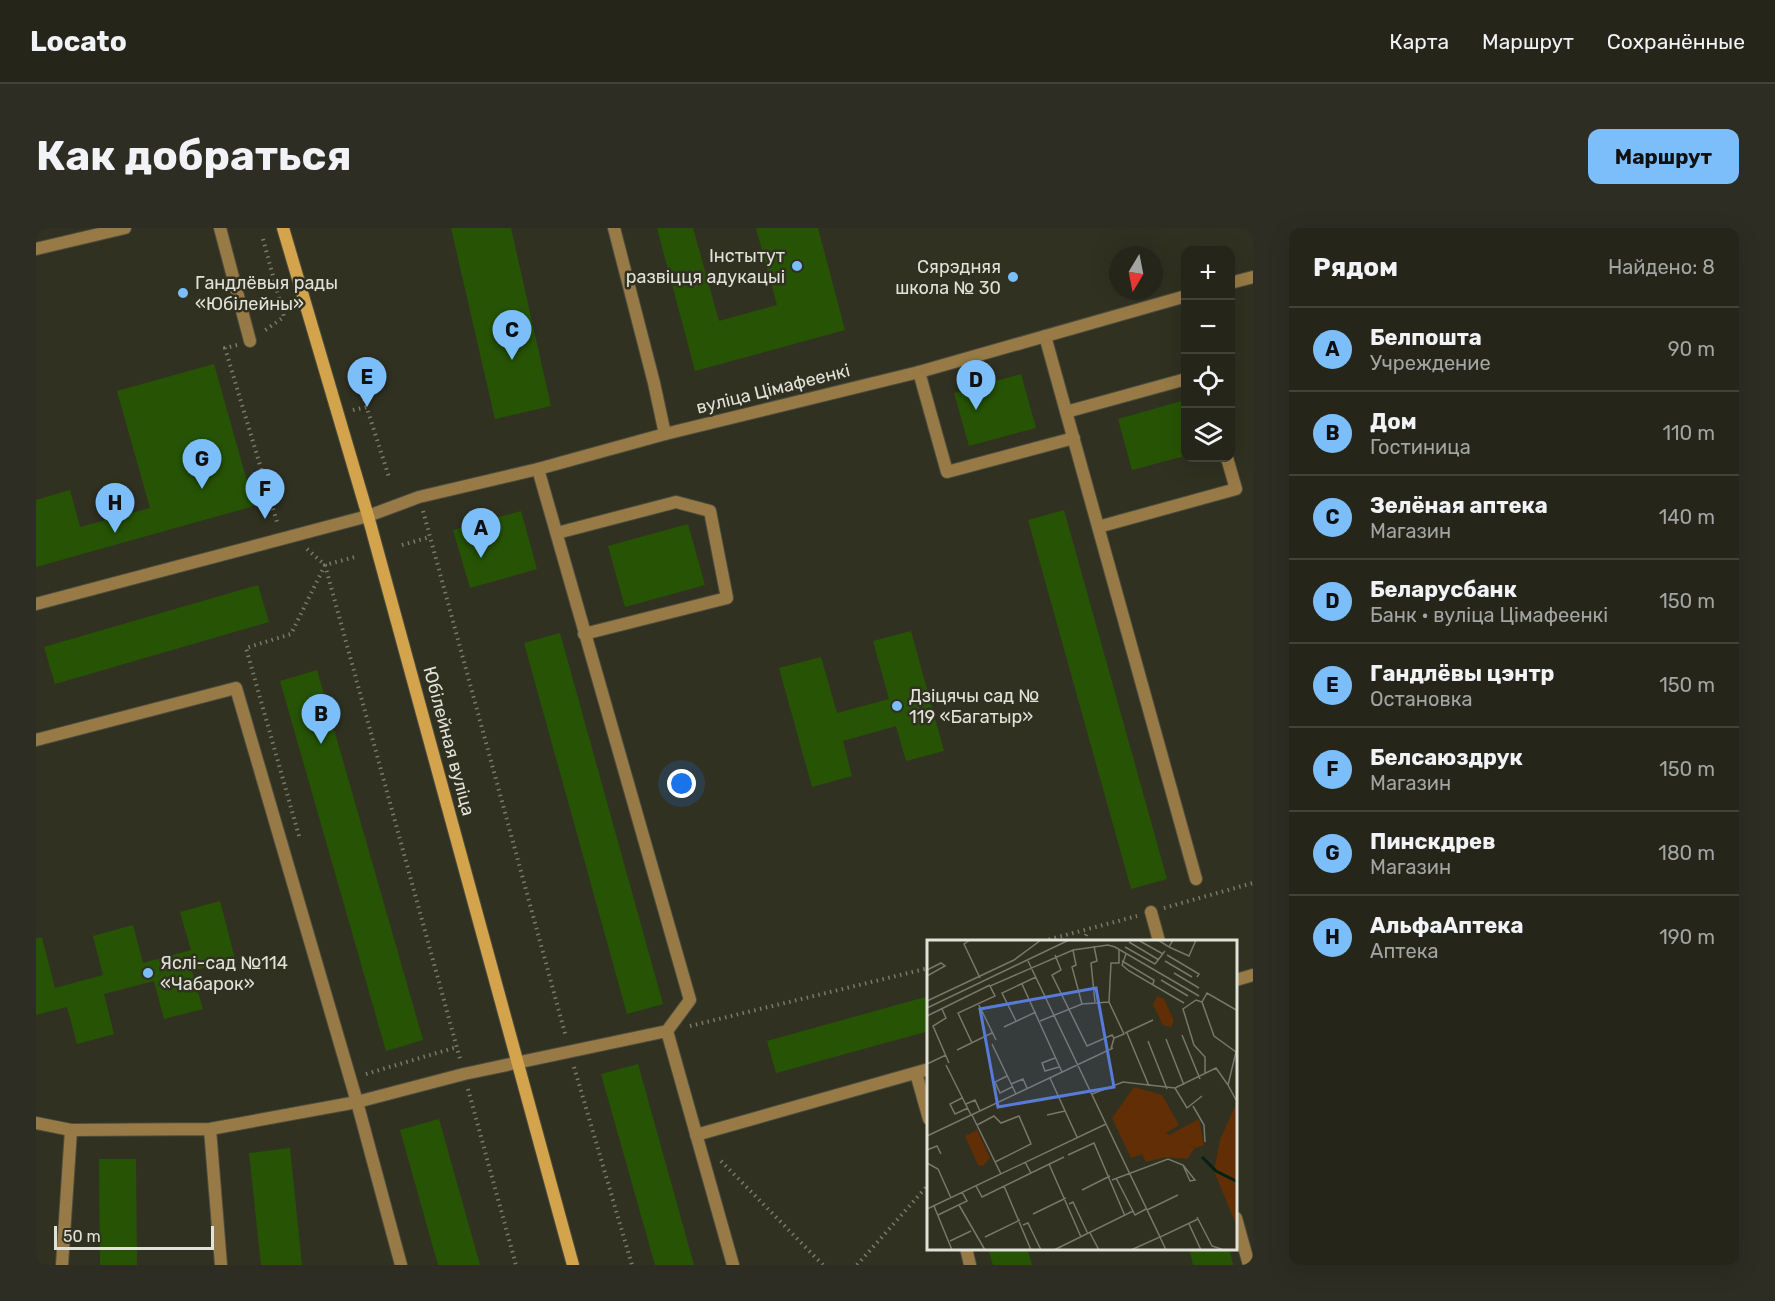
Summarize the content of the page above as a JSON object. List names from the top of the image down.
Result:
{
  "streets": {
    "main road": ["Юбілейная вуліца"],
    "street": ["вуліца Цімафеенкі"]
  },
  "crossings": [
    ["вуліца Цімафеенкі", "Юбілейная вуліца"]
  ],
  "places": [
    "Інстытут развіцця адукацыі",
    "Сярэдняя школа № 30",
    "Гандлёвыя рады «Юбілейны»",
    "Дзіцячы сад № 119 «Багатыр»",
    "Яслі-сад №114 «Чабарок»"
  ],
  "scale_bar": "50 m",
  "north": "bottom",
  "page": {
    "header": "Locato",
    "nav": ["Карта", "Маршрут", "Сохранённые"],
    "buttons": "Маршрут",
    "title": "Как добраться",
    "heading": ["Рядом", "Найдено: 8"],
    "map_buttons": ["+", "−"],
    "list": [
      {
        "mark": "A",
        "name": "Белпошта",
        "note": "Учреждение",
        "value": "90 m"
      },
      {
        "mark": "B",
        "name": "Дом",
        "note": "Гостиница",
        "value": "110 m"
      },
      {
        "mark": "C",
        "name": "Зелёная аптека",
        "note": "Магазин",
        "value": "140 m"
      },
      {
        "mark": "D",
        "name": "Беларусбанк",
        "note": "Банк · вуліца Цімафеенкі",
        "value": "150 m"
      },
      {
        "mark": "E",
        "name": "Гандлёвы цэнтр",
        "note": "Остановка",
        "value": "150 m"
      },
      {
        "mark": "F",
        "name": "Белсаюздрук",
        "note": "Магазин",
        "value": "150 m"
      },
      {
        "mark": "G",
        "name": "Пинскдрев",
        "note": "Магазин",
        "value": "180 m"
      },
      {
        "mark": "H",
        "name": "АльфаАптека",
        "note": "Аптека",
        "value": "190 m"
      }
    ],
    "pins": [
      "C",
      "E",
      "D",
      "G",
      "F",
      "H",
      "A",
      "B"
    ],
    "scale": "50 m"
  }
}
